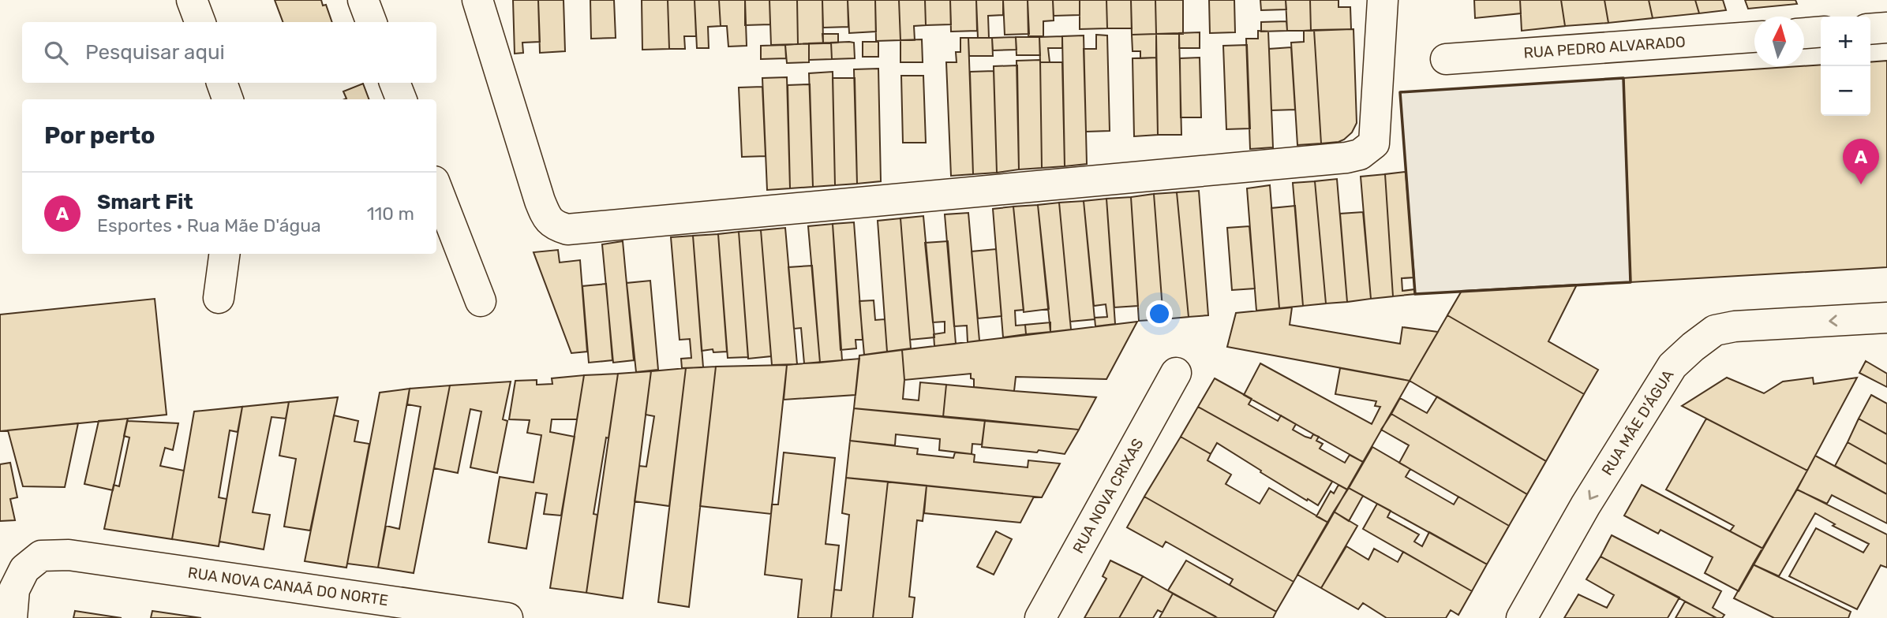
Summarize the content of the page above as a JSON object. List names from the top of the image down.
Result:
{
  "streets": {
    "street": [
      "RUA PEDRO ALVARADO",
      "RUA MÃE D'ÁGUA",
      "RUA NOVA CRIXAS",
      "RUA NOVA CANAÃ DO NORTE"
    ]
  },
  "one_way": ["RUA MÃE D'ÁGUA"],
  "north": "top",
  "page": {
    "map_buttons": ["+", "−"],
    "search": "Pesquisar aqui",
    "heading": "Por perto",
    "pins": "A",
    "list": [
      {
        "mark": "A",
        "name": "Smart Fit",
        "note": "Esportes · Rua Mãe D'água",
        "value": "110 m"
      }
    ]
  }
}
